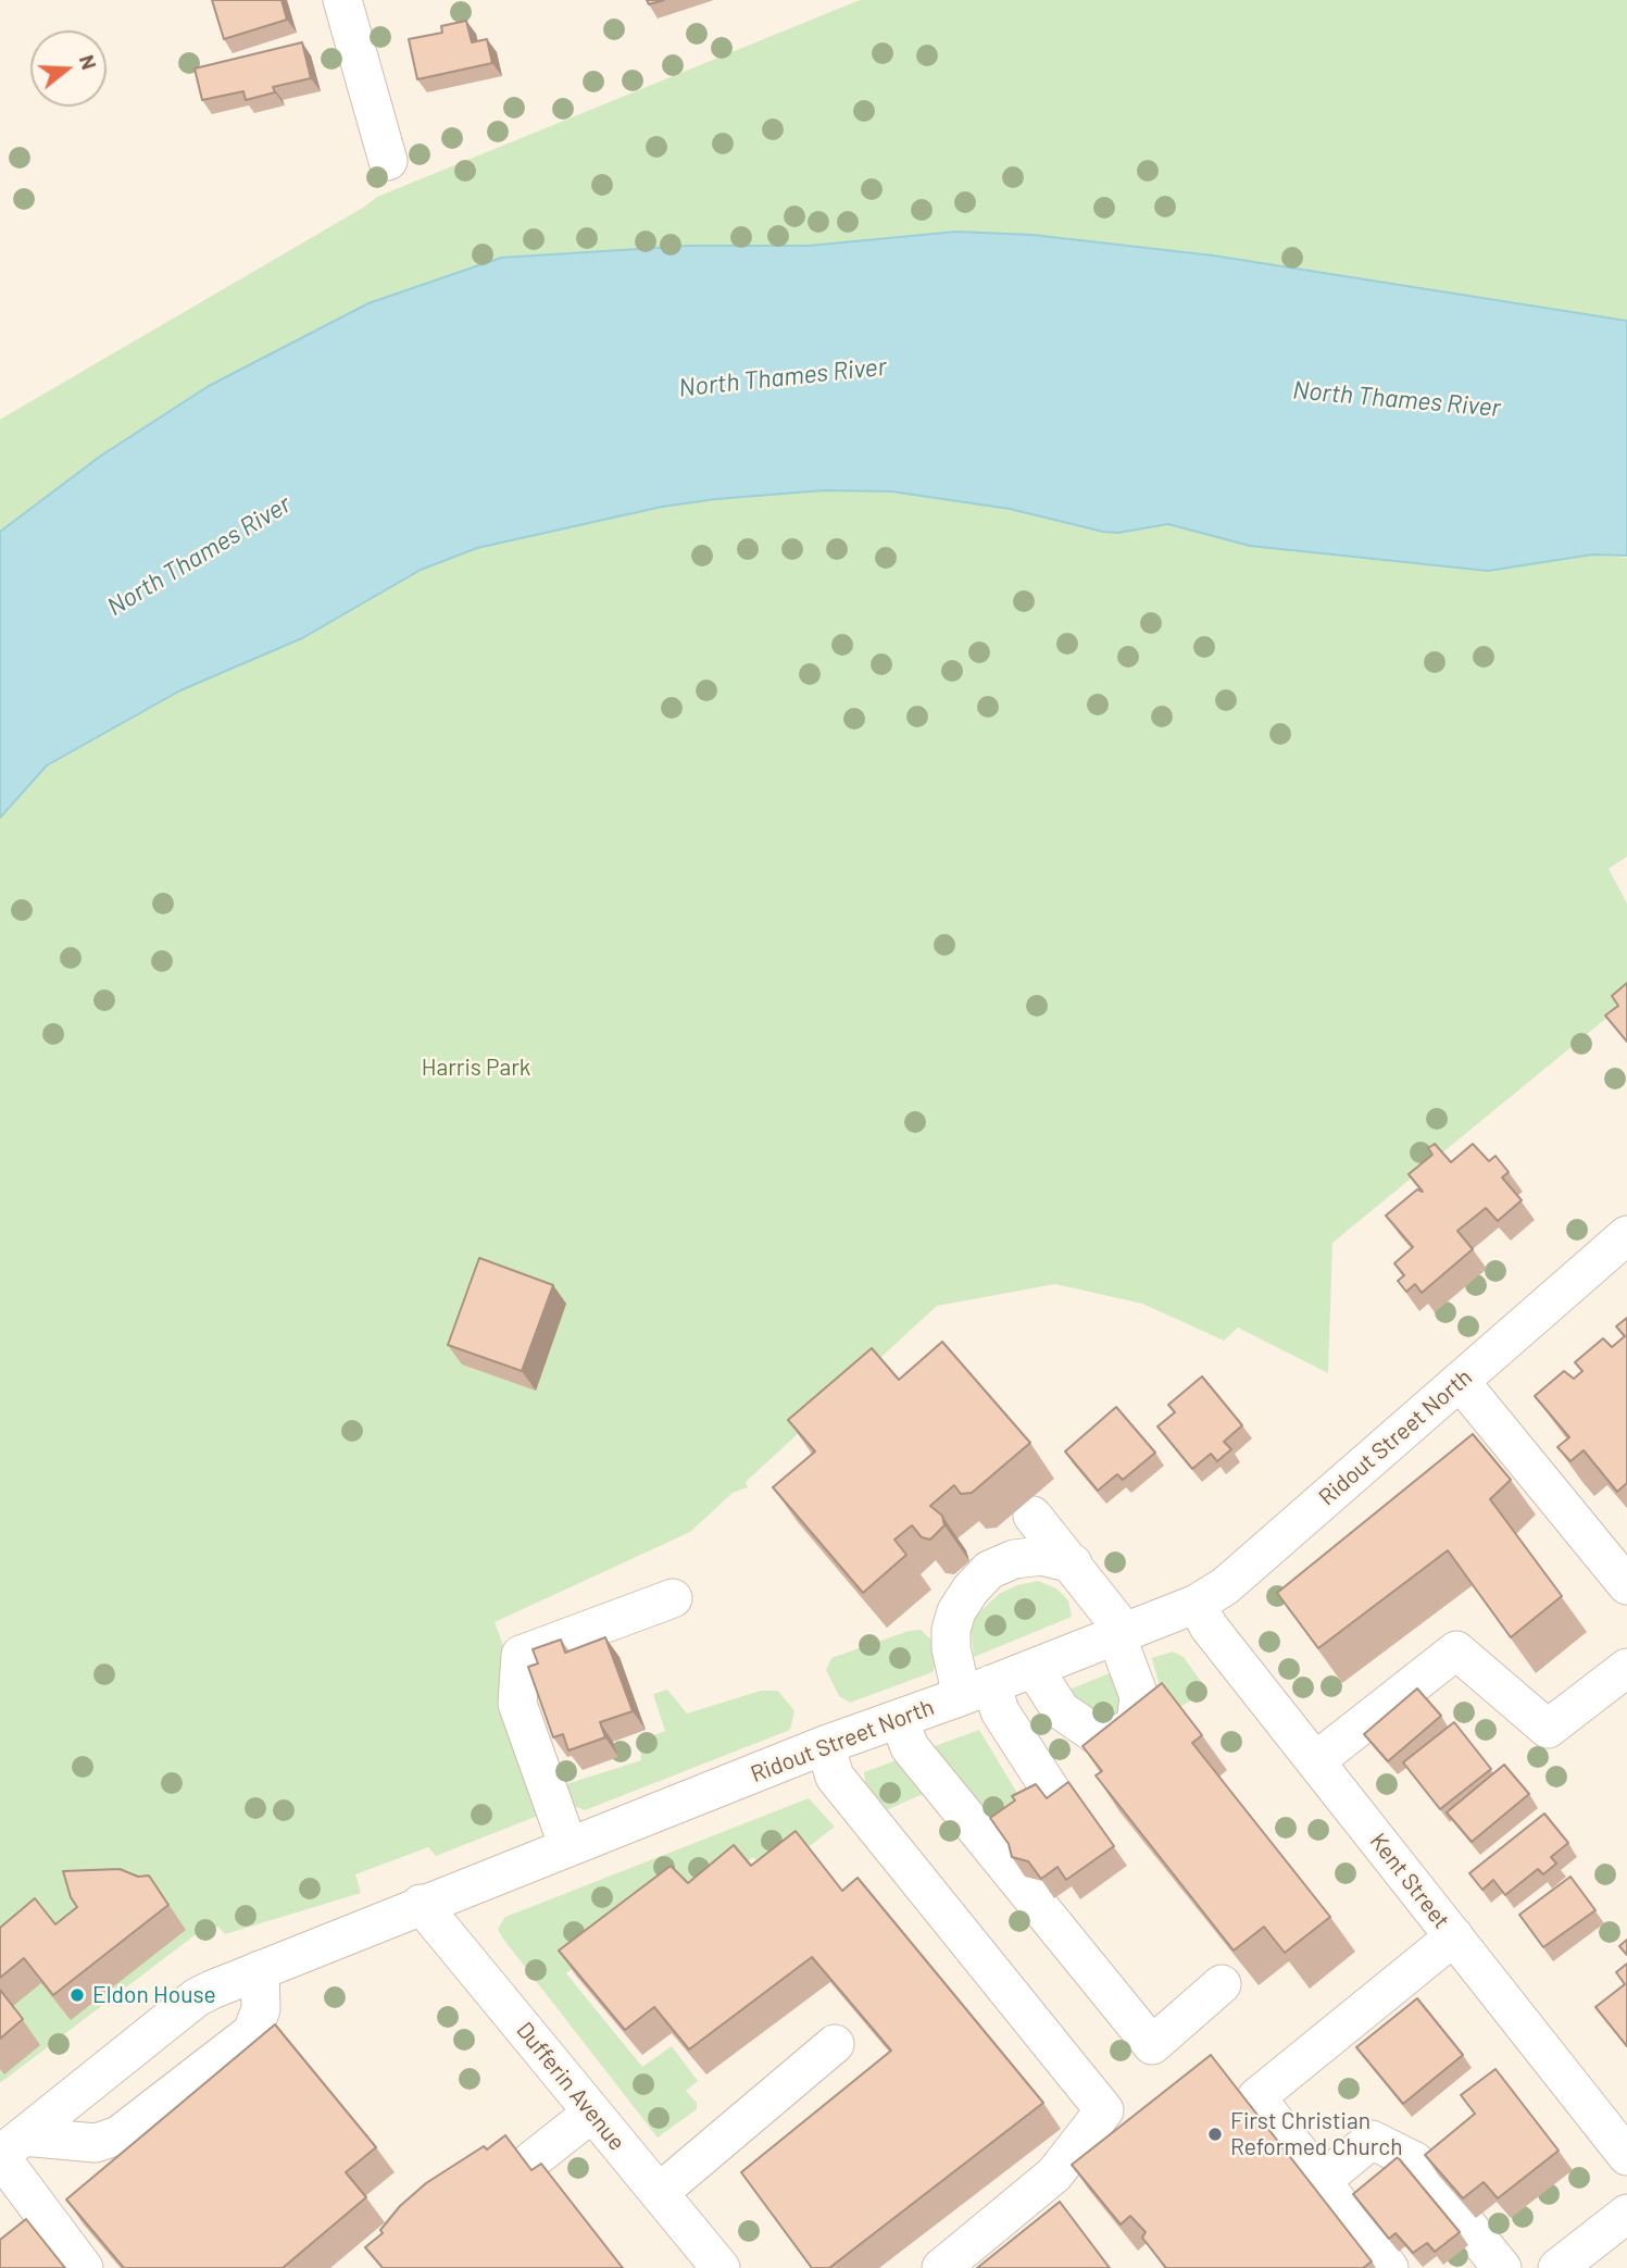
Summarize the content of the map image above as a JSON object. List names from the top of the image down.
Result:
{
  "streets": {
    "street": ["Ridout Street North", "Kent Street", "Dufferin Avenue"]
  },
  "crossings": [
    ["Ridout Street North", "Kent Street"],
    ["Ridout Street North", "Dufferin Avenue"]
  ],
  "water": ["North Thames River"],
  "parks": ["Harris Park"],
  "places": ["Eldon House", "First Christian Reformed Church"],
  "north": "right"
}
